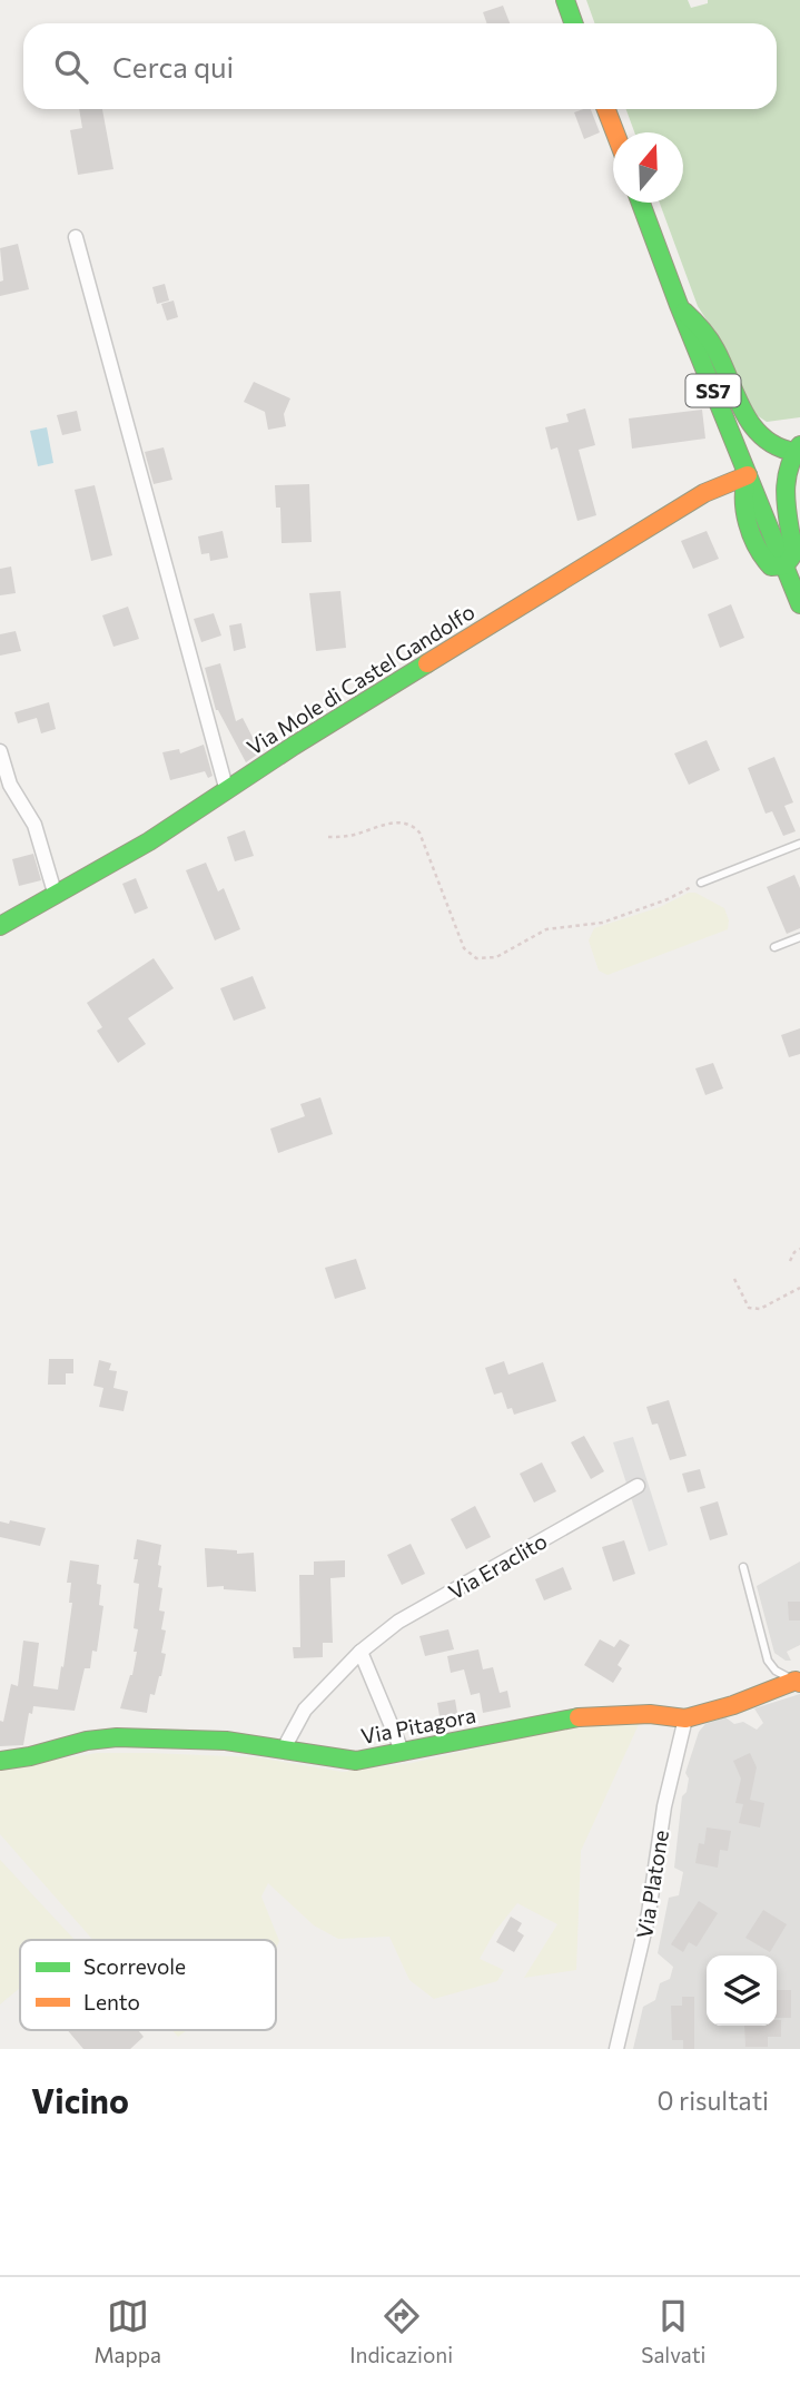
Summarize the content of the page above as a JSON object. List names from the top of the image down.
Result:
{
  "streets": {
    "street": [
      "SS7",
      "Via Mole di Castel Gandolfo",
      "Via Eraclito",
      "Via Pitagora",
      "Via Platone"
    ]
  },
  "crossings": [
    ["SS7", "Via Mole di Castel Gandolfo"],
    ["Via Eraclito", "Via Pitagora"],
    ["Via Pitagora", "Via Platone"]
  ],
  "legend": ["Scorrevole", "Lento"],
  "north": "top",
  "page": {
    "search": "Cerca qui",
    "heading": ["Vicino", "0 risultati"],
    "nav": ["Mappa", "Indicazioni", "Salvati"]
  }
}
